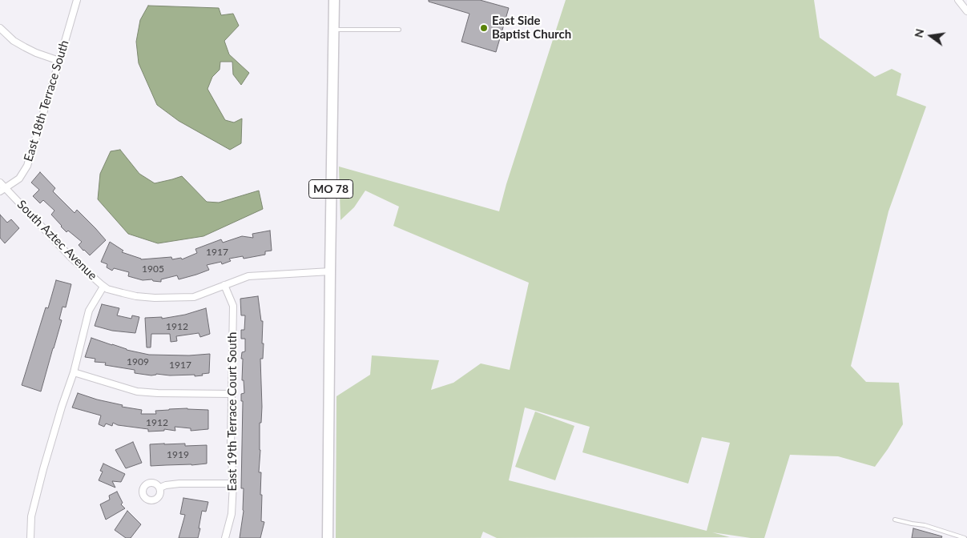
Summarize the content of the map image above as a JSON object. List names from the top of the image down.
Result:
{
  "streets": {
    "main road": ["MO 78"],
    "street": ["East 18th Terrace South", "South Aztec Avenue", "East 19th Terrace Court South"]
  },
  "crossings": [
    ["East 18th Terrace South", "South Aztec Avenue"],
    ["MO 78", "South Aztec Avenue"],
    ["South Aztec Avenue", "East 19th Terrace Court South"]
  ],
  "places": ["East Side Baptist Church"],
  "house_numbers": [
    "1917",
    "1905",
    "1912",
    "1909",
    "1917",
    "1912",
    "1919"
  ],
  "north": "left"
}
